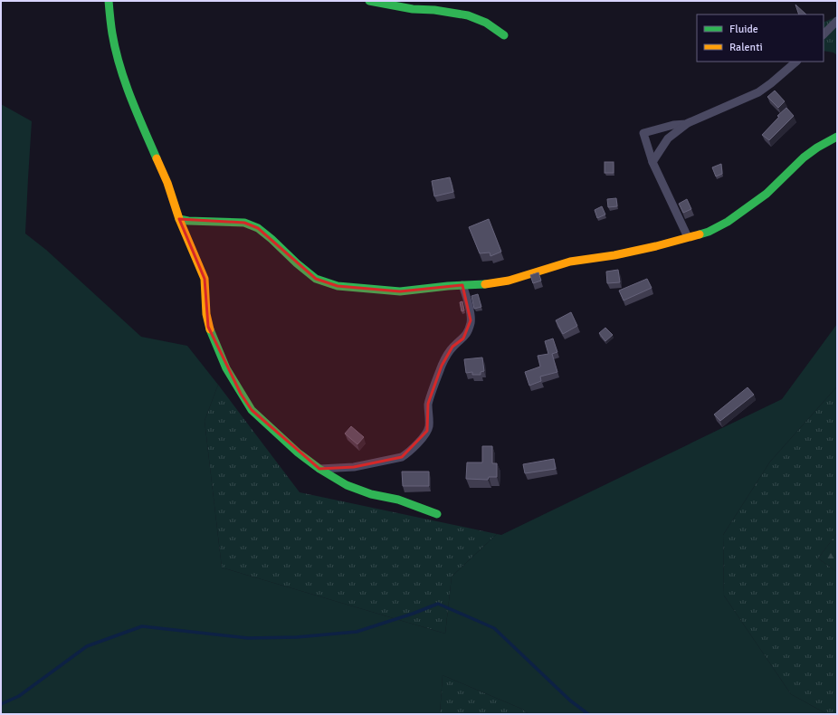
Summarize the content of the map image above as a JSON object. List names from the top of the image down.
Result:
{
  "legend": ["Fluide", "Ralenti"]
}
